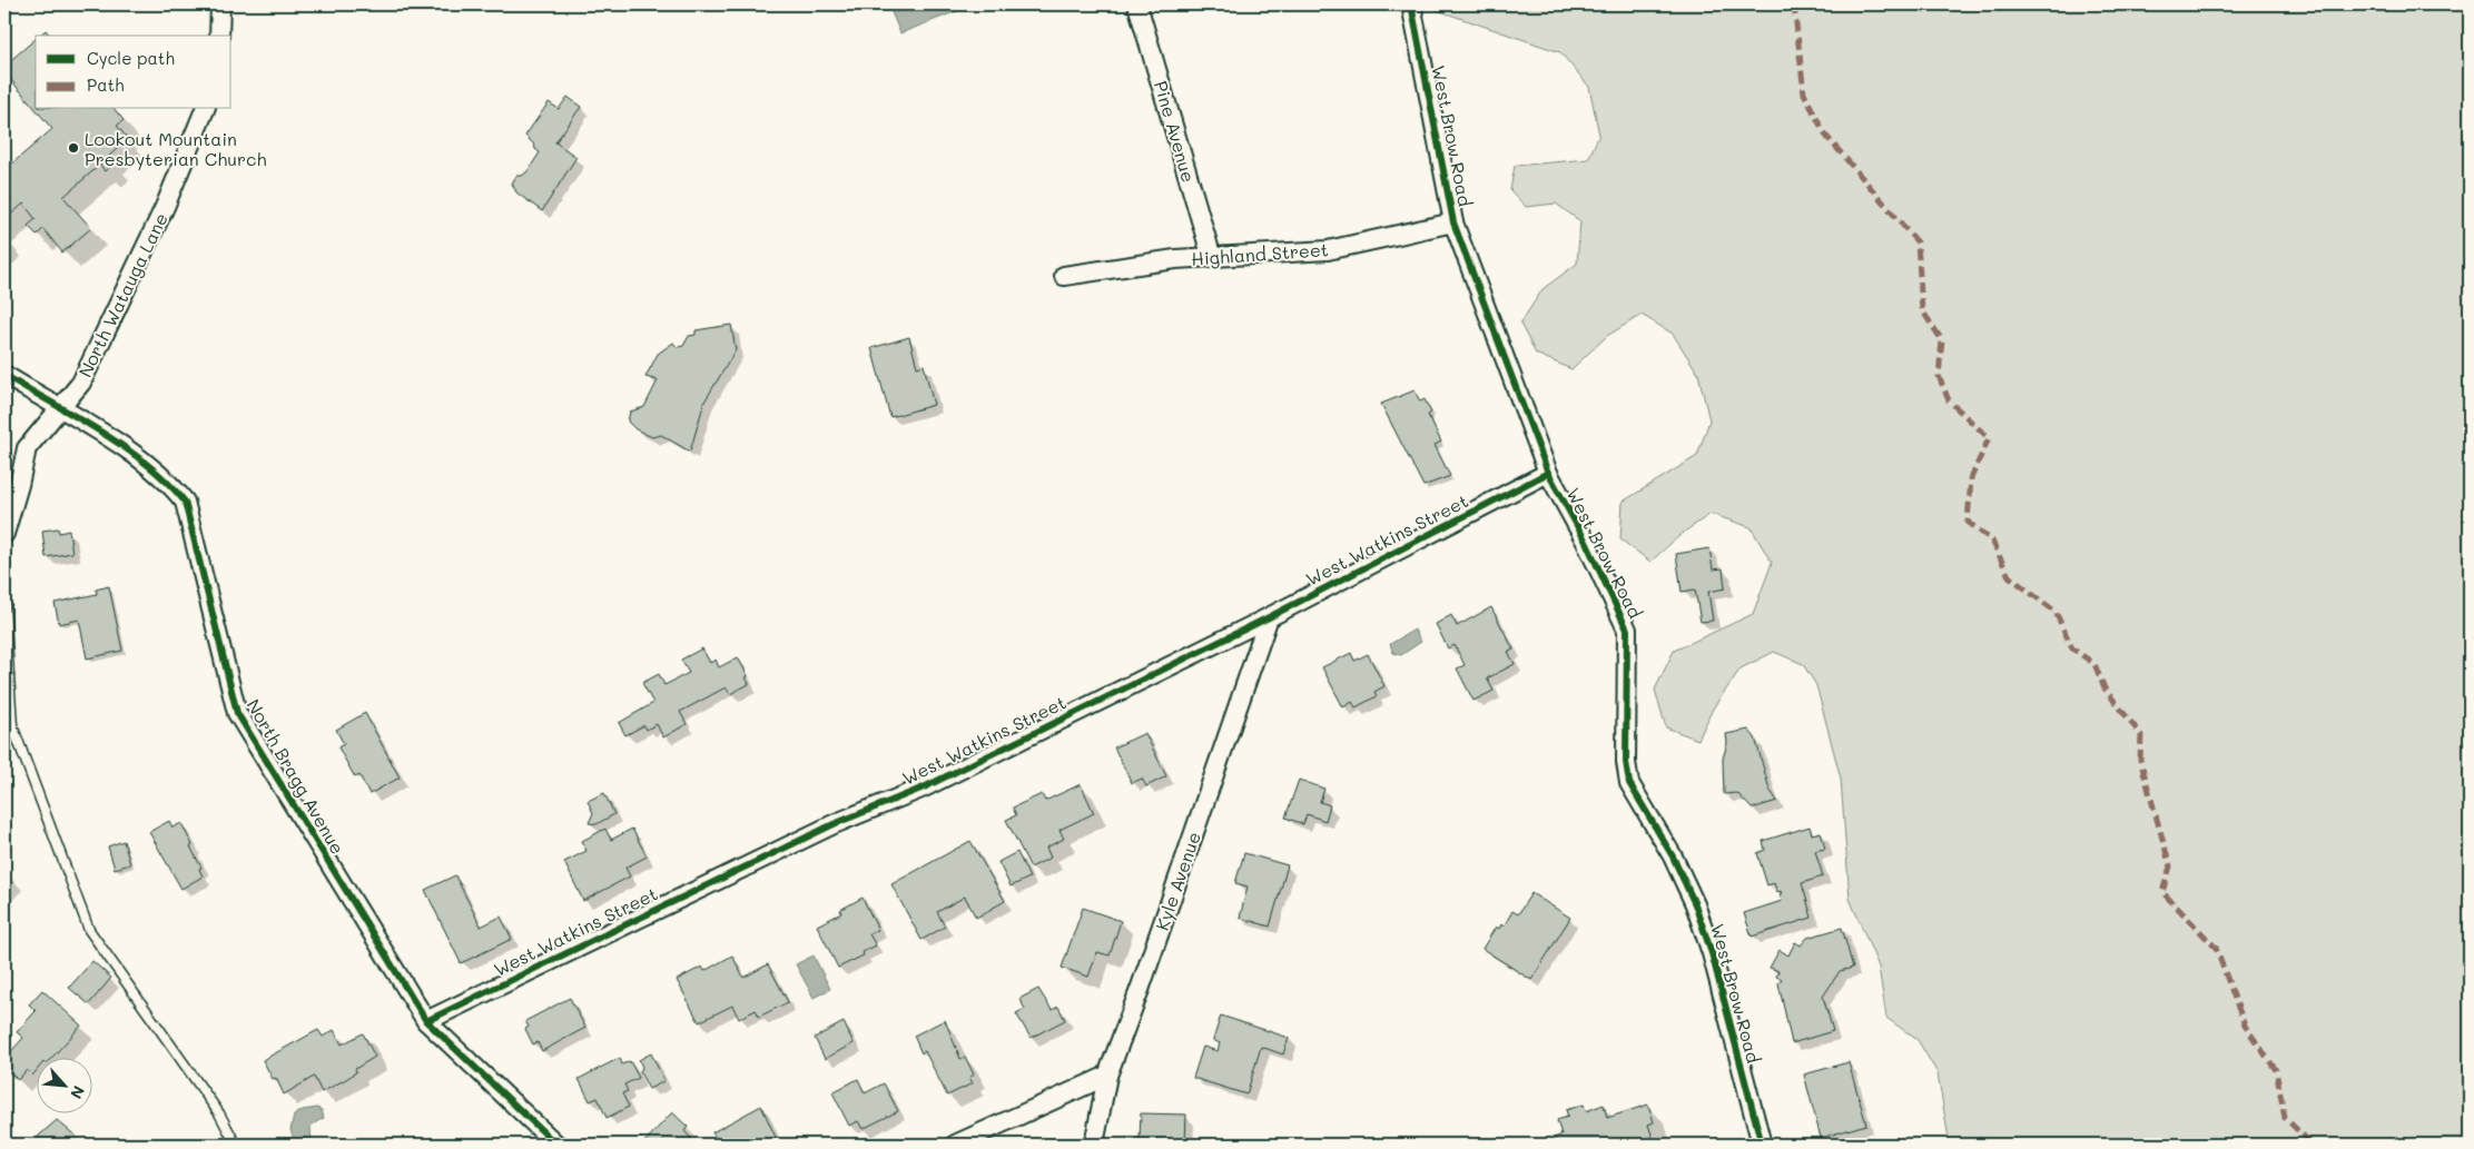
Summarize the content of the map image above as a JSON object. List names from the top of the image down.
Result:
{
  "streets": {
    "street": [
      "Pine Avenue",
      "West Brow Road",
      "Highland Street",
      "North Watauga Lane",
      "West Watkins Street",
      "North Bragg Avenue",
      "Kyle Avenue"
    ]
  },
  "crossings": [
    ["Pine Avenue", "Highland Street"],
    ["West Brow Road", "Highland Street"],
    ["West Brow Road", "West Watkins Street"],
    ["North Watauga Lane", "North Bragg Avenue"],
    ["West Watkins Street", "North Bragg Avenue"],
    ["West Watkins Street", "Kyle Avenue"]
  ],
  "places": ["Lookout Mountain Presbyterian Church"],
  "legend": ["Cycle path", "Path"],
  "north": "bottom right"
}
